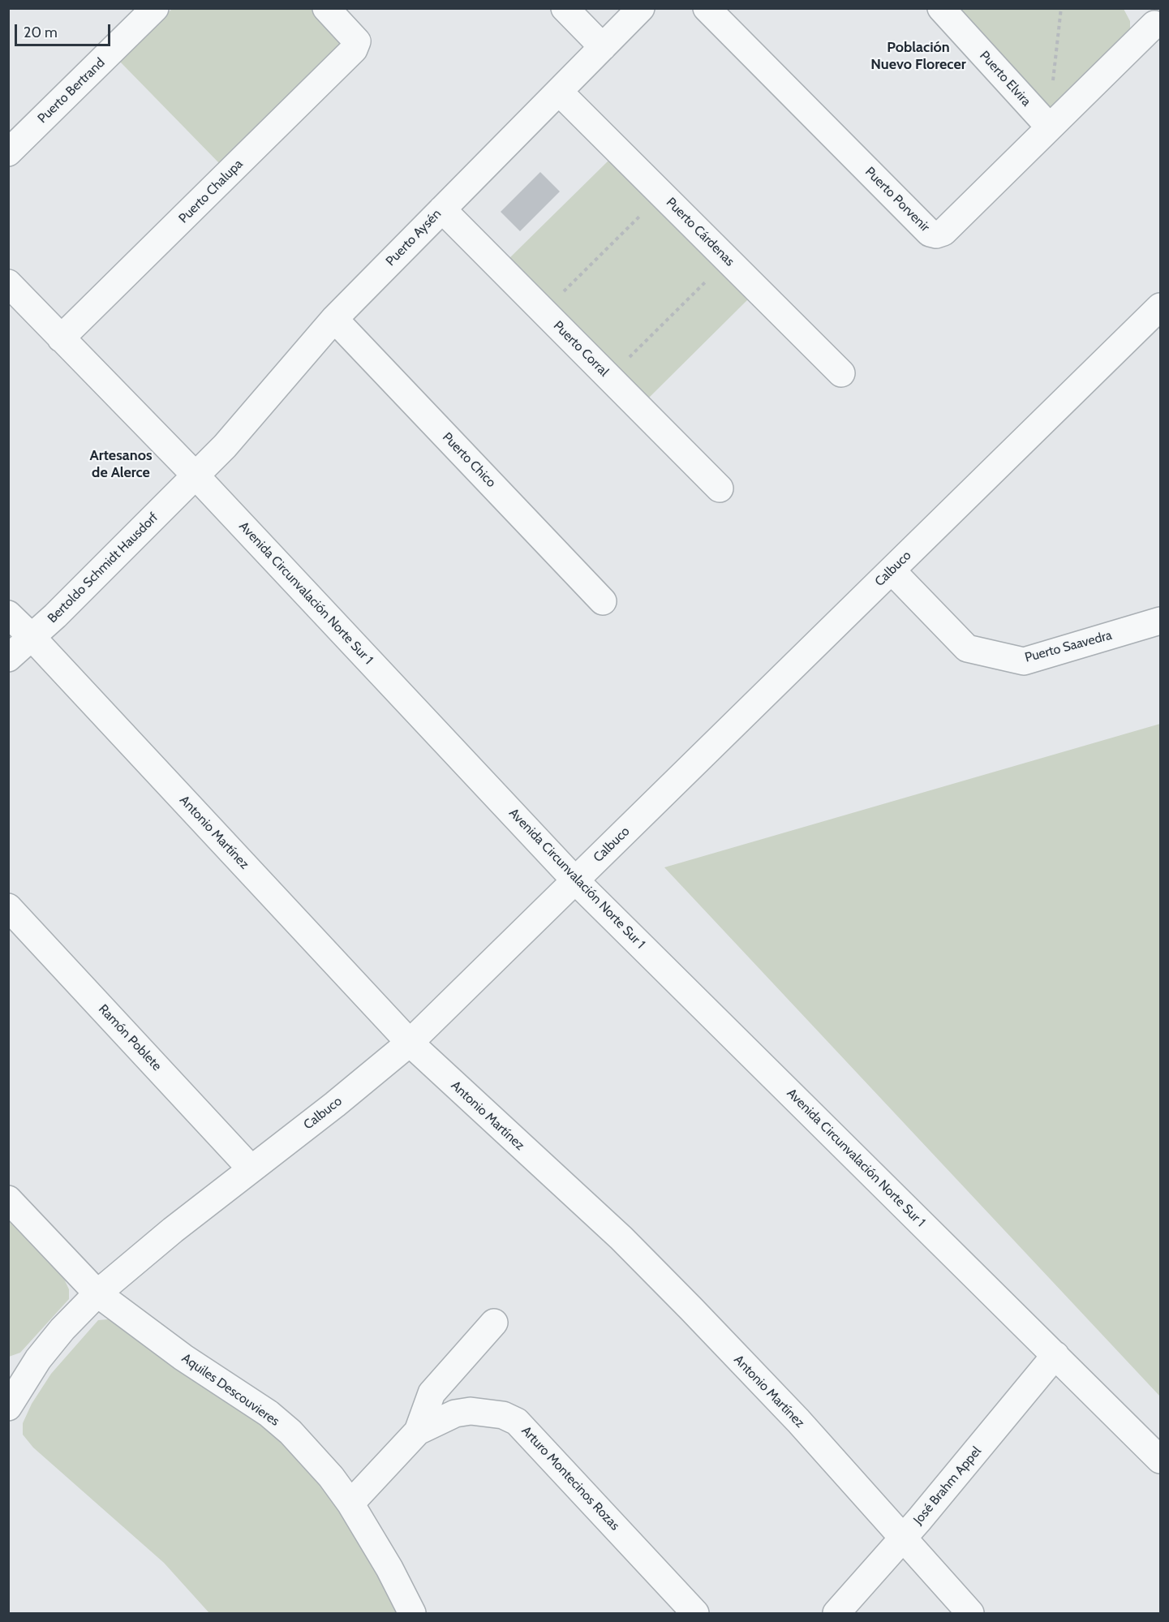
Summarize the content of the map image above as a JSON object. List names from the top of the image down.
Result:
{
  "streets": {
    "street": [
      "Puerto Elvira",
      "Puerto Bertrand",
      "Puerto Chalupa",
      "Puerto Porvenir",
      "Puerto Cárdenas",
      "Puerto Aysén",
      "Puerto Corral",
      "Puerto Chico",
      "Bertoldo Schmidt Hausdorf",
      "Calbuco",
      "Avenida Circunvalación Norte Sur 1",
      "Puerto Saavedra",
      "Antonio Martínez",
      "Ramón Poblete",
      "Aquiles Descouvieres",
      "Arturo Montecinos Rozas",
      "José Brahm Appel"
    ]
  },
  "crossings": [
    ["Puerto Elvira", "Puerto Porvenir"],
    ["Puerto Chalupa", "Avenida Circunvalación Norte Sur 1"],
    ["Puerto Cárdenas", "Puerto Aysén"],
    ["Puerto Aysén", "Puerto Corral"],
    ["Puerto Aysén", "Puerto Chico"],
    ["Puerto Aysén", "Bertoldo Schmidt Hausdorf"],
    ["Puerto Aysén", "Avenida Circunvalación Norte Sur 1"],
    ["Bertoldo Schmidt Hausdorf", "Avenida Circunvalación Norte Sur 1"],
    ["Bertoldo Schmidt Hausdorf", "Antonio Martínez"],
    ["Calbuco", "Avenida Circunvalación Norte Sur 1"],
    ["Calbuco", "Puerto Saavedra"],
    ["Calbuco", "Antonio Martínez"],
    ["Calbuco", "Ramón Poblete"],
    ["Calbuco", "Aquiles Descouvieres"],
    ["Avenida Circunvalación Norte Sur 1", "José Brahm Appel"],
    ["Antonio Martínez", "José Brahm Appel"],
    ["Aquiles Descouvieres", "Arturo Montecinos Rozas"]
  ],
  "districts": ["Población Nuevo Florecer", "Artesanos de Alerce"],
  "scale_bar": "20 m"
}
